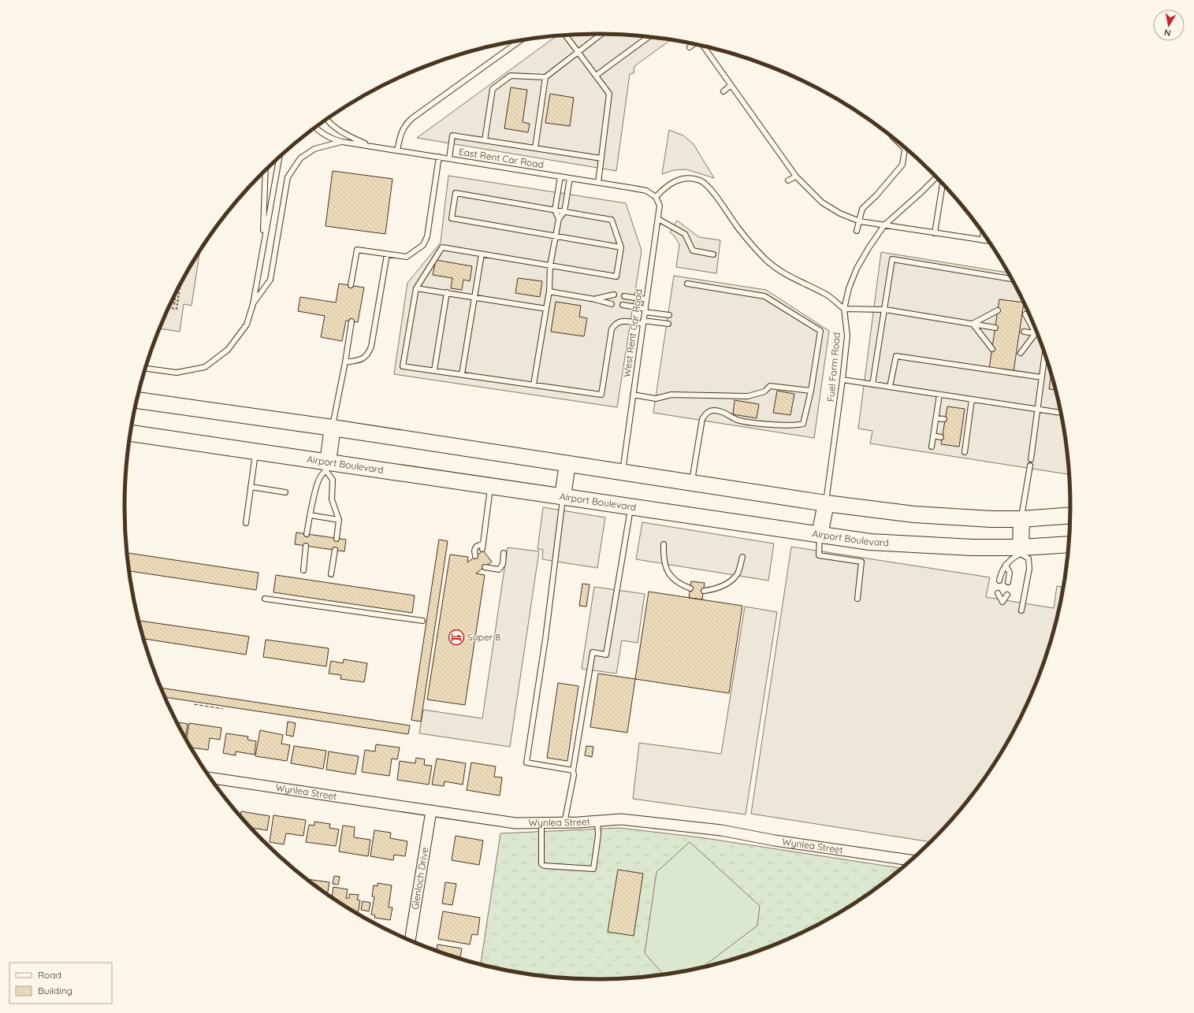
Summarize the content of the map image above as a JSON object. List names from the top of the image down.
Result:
{
  "streets": {
    "main road": ["Airport Boulevard"],
    "street": ["Wynlea Street", "Glenloch Drive"],
    "lane": ["East Rent Car Road", "West Rent Car Road", "Fuel Farm Road"]
  },
  "crossings": [
    ["East Rent Car Road", "West Rent Car Road"],
    ["Wynlea Street", "Glenloch Drive"]
  ],
  "places": {
    "hotel": ["Super 8"]
  },
  "legend": ["Road", "Building"],
  "north": "bottom"
}
